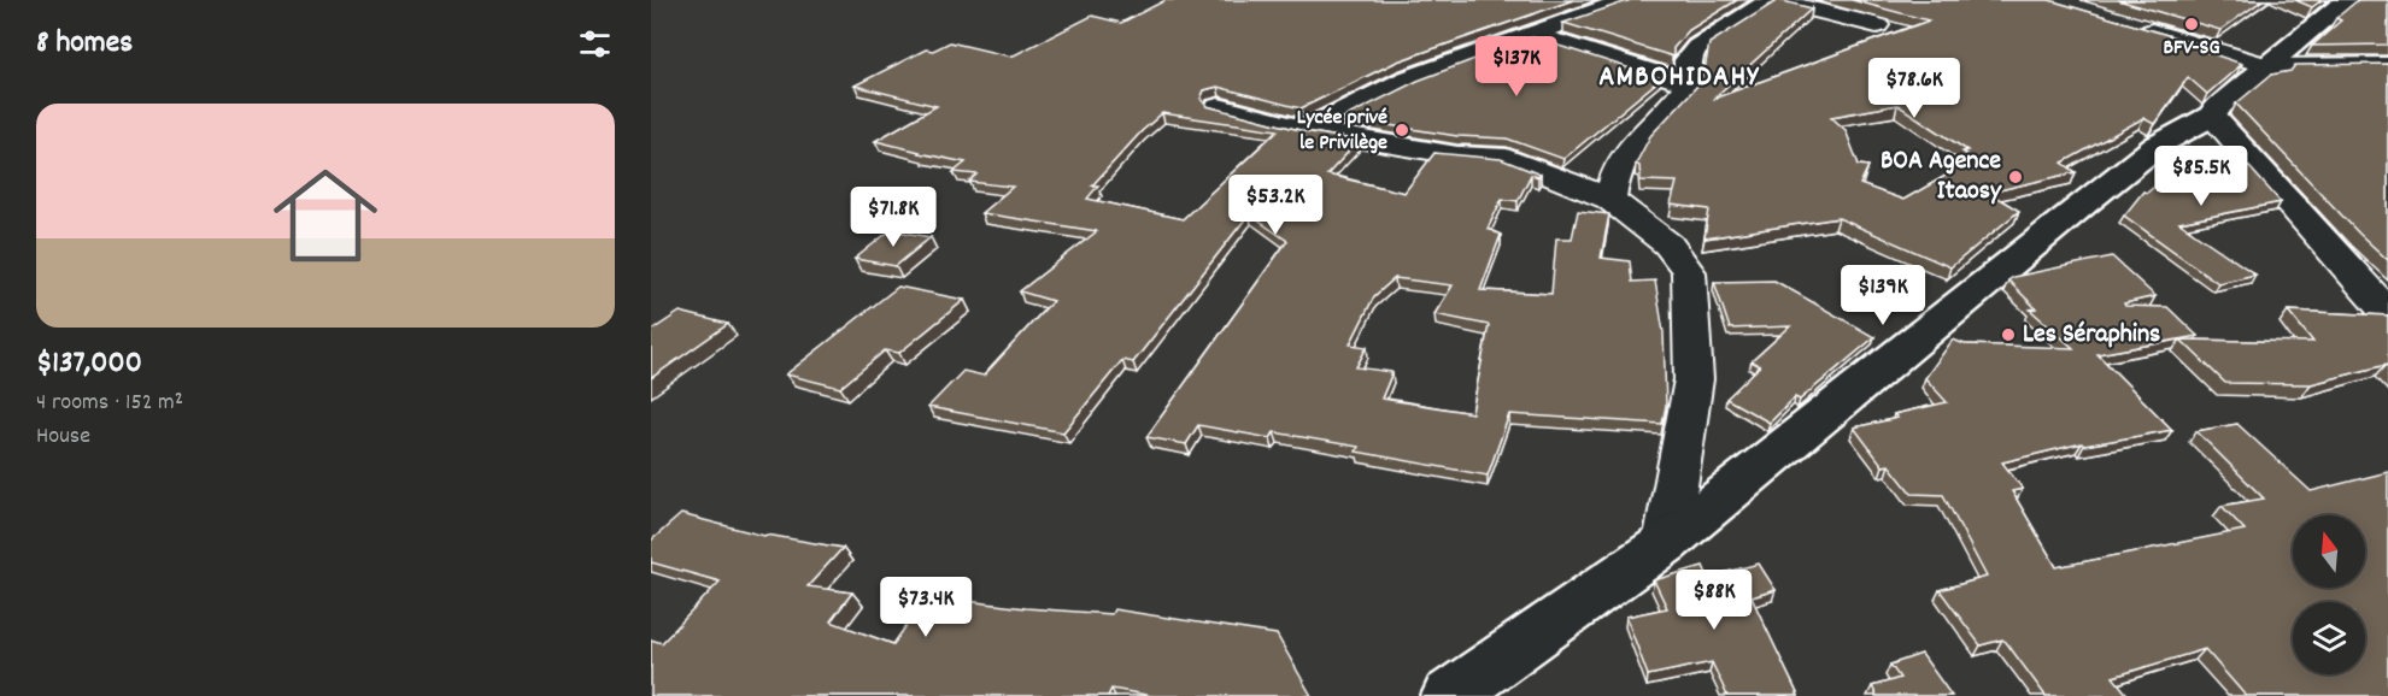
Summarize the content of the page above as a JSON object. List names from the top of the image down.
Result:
{
  "districts": ["AMBOHIDAHY"],
  "places": [
    "BFV-SG",
    "Lycée privé le Privilège",
    "BOA Agence Itaosy",
    "Les Séraphins"
  ],
  "north": "top",
  "page": {
    "heading": "8 homes",
    "price": [
      "$137K",
      "$78.6K",
      "$85.5K",
      "$53.2K",
      "$71.8K",
      "$139K",
      "$88K",
      "$73.4K"
    ],
    "list": [
      {
        "name": "$137,000",
        "note": "4 rooms · 152 m² · House"
      }
    ]
  }
}
